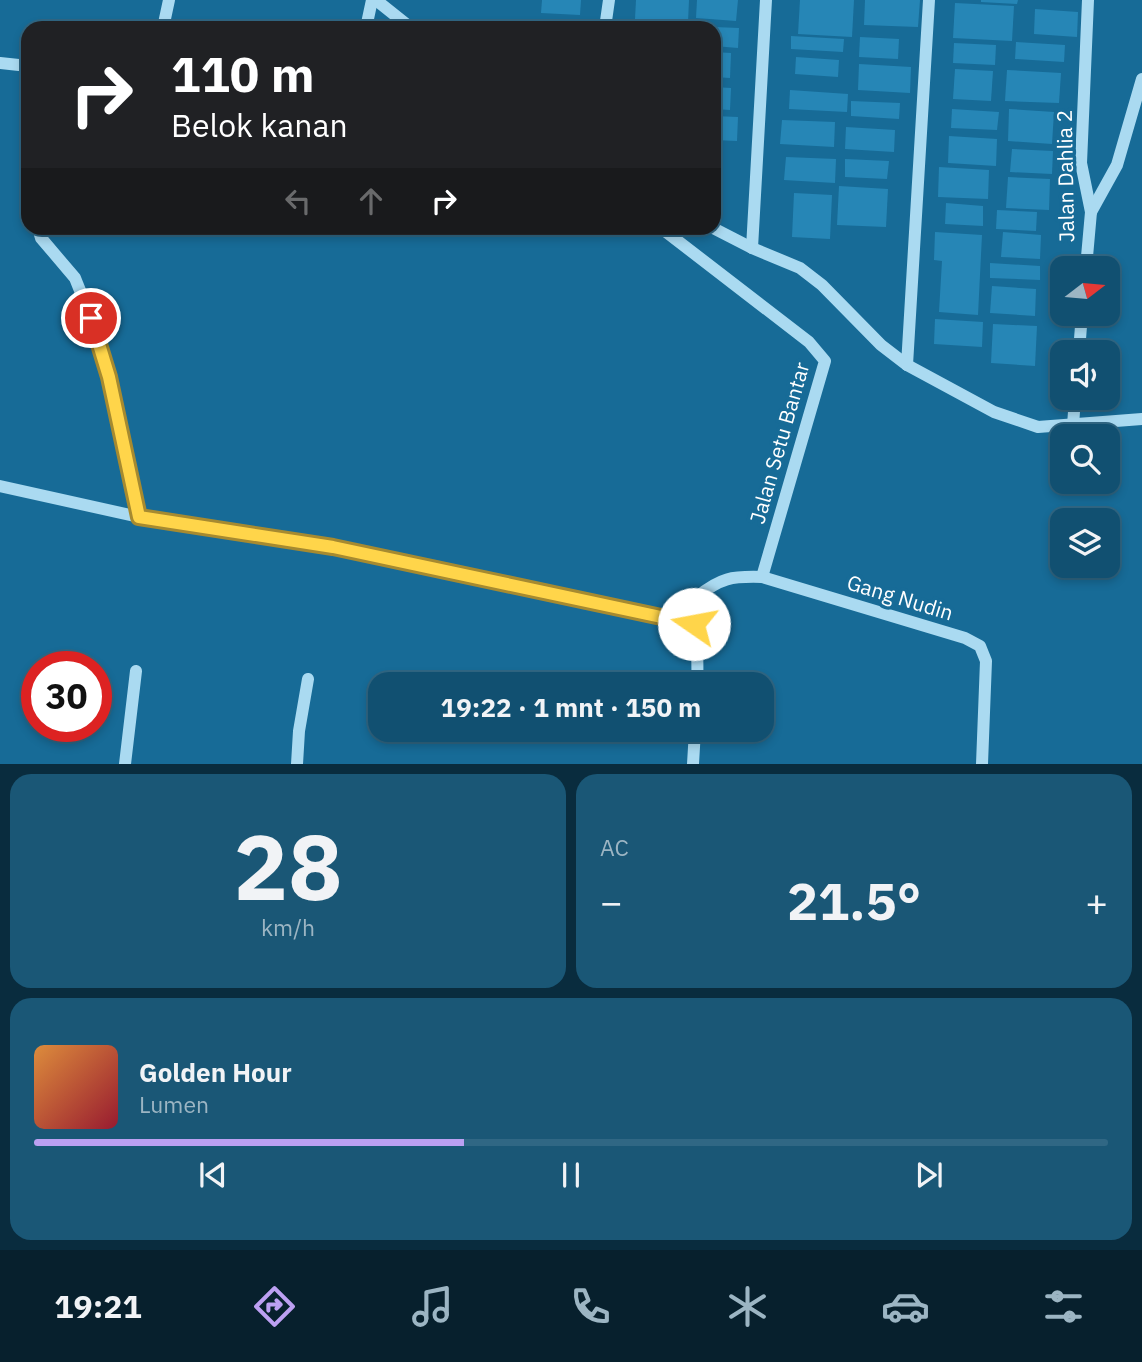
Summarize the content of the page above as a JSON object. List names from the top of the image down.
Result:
{
  "streets": {
    "street": ["Jalan Dahlia 2", "Jalan Setu Bantar", "Gang Nudin"]
  },
  "crossings": [
    ["Jalan Setu Bantar", "Gang Nudin"]
  ],
  "north": "right",
  "page": {
    "turn": ["110 m", "Belok kanan"],
    "limit": "30",
    "trip": "19:22 · 1 mnt · 150 m",
    "tile": [
      ["28", "km/h"],
      "AC"
    ],
    "heat": ["−", "21.5°", "+"],
    "song": ["Golden Hour", "Lumen"],
    "tabs": "19:21"
  }
}
